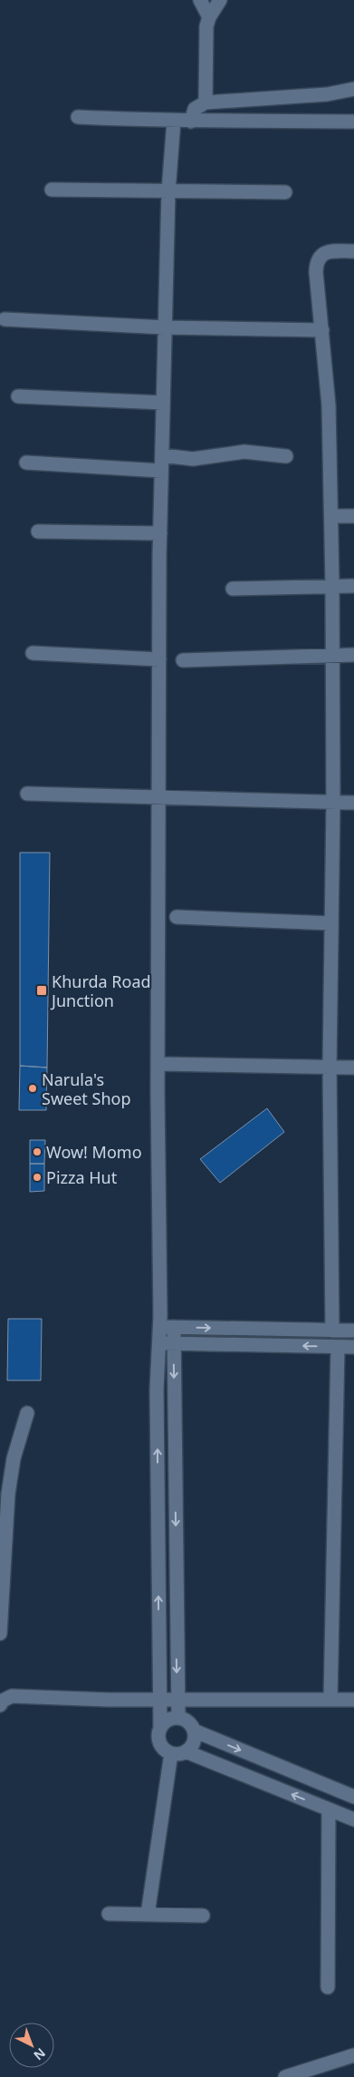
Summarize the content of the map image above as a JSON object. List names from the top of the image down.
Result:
{
  "places": {
    "transit": ["Khurda Road Junction"],
    "other": ["Narula's Sweet Shop", "Wow! Momo", "Pizza Hut"]
  },
  "north": "bottom right"
}
